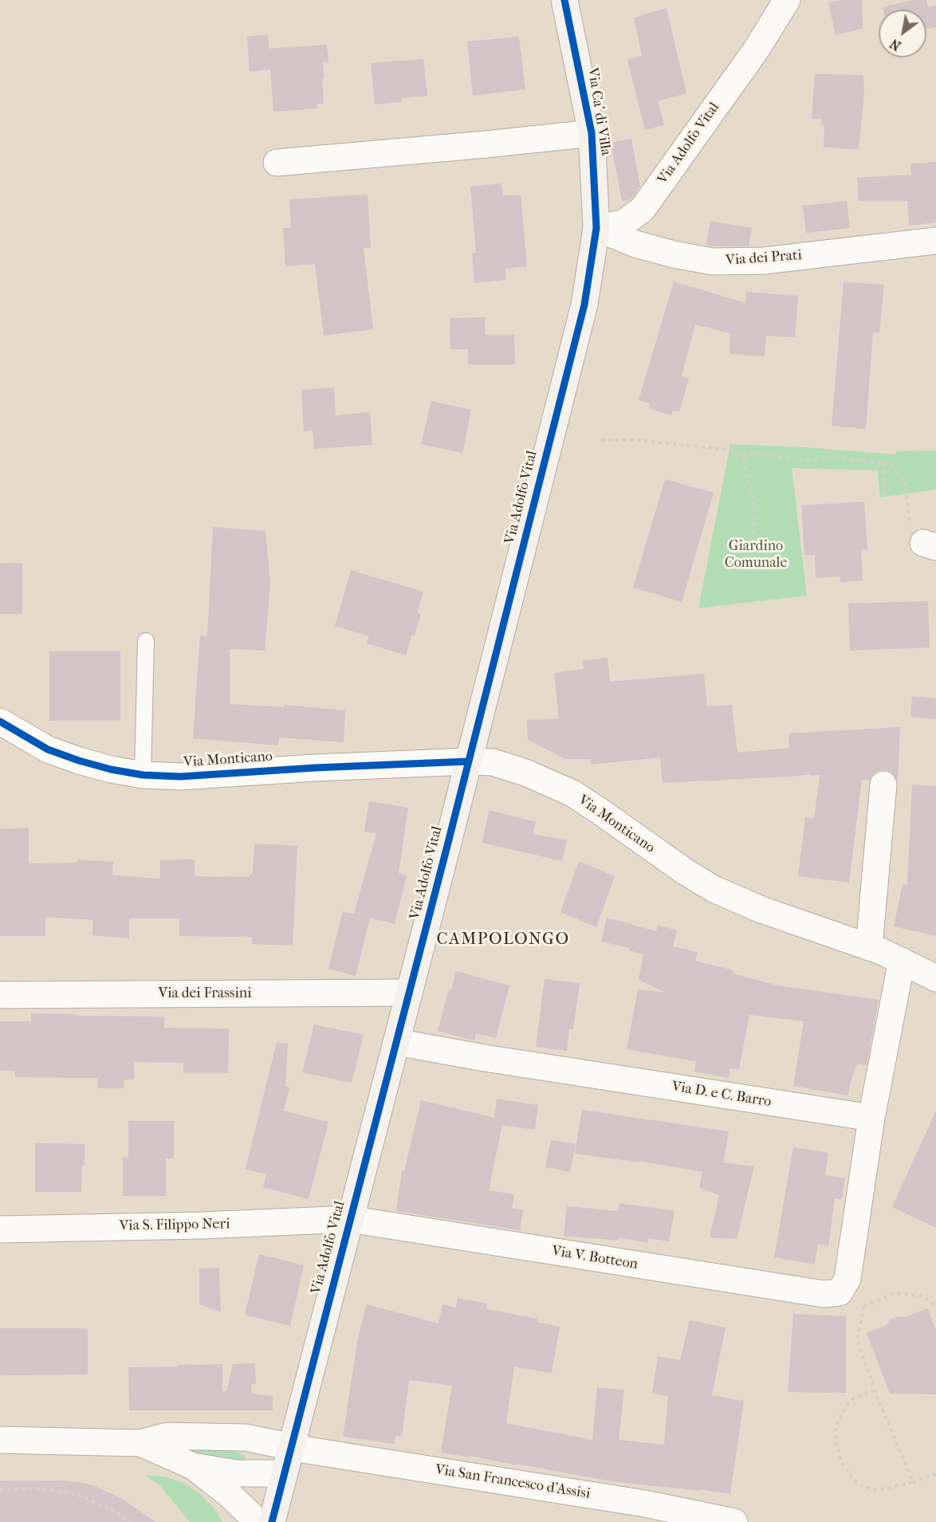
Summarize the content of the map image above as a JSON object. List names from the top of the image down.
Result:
{
  "streets": {
    "street": [
      "Via Ca' di Villa",
      "Via Adolfo Vital",
      "Via dei Prati",
      "Via Monticano",
      "Via dei Frassini",
      "Via D. e C. Barro",
      "Via S. Filippo Neri",
      "Via V. Botteon",
      "Via San Francesco d'Assisi"
    ]
  },
  "crossings": [
    ["Via Ca' di Villa", "Via Adolfo Vital"],
    ["Via Ca' di Villa", "Via dei Prati"],
    ["Via Adolfo Vital", "Via dei Prati"],
    ["Via Adolfo Vital", "Via Monticano"],
    ["Via Adolfo Vital", "Via dei Frassini"],
    ["Via Adolfo Vital", "Via D. e C. Barro"],
    ["Via Adolfo Vital", "Via S. Filippo Neri"],
    ["Via Adolfo Vital", "Via V. Botteon"],
    ["Via Adolfo Vital", "Via San Francesco d'Assisi"],
    ["Via D. e C. Barro", "Via V. Botteon"],
    ["Via S. Filippo Neri", "Via V. Botteon"]
  ],
  "districts": ["CAMPOLONGO"],
  "parks": ["Giardino Comunale"],
  "north": "bottom left"
}
